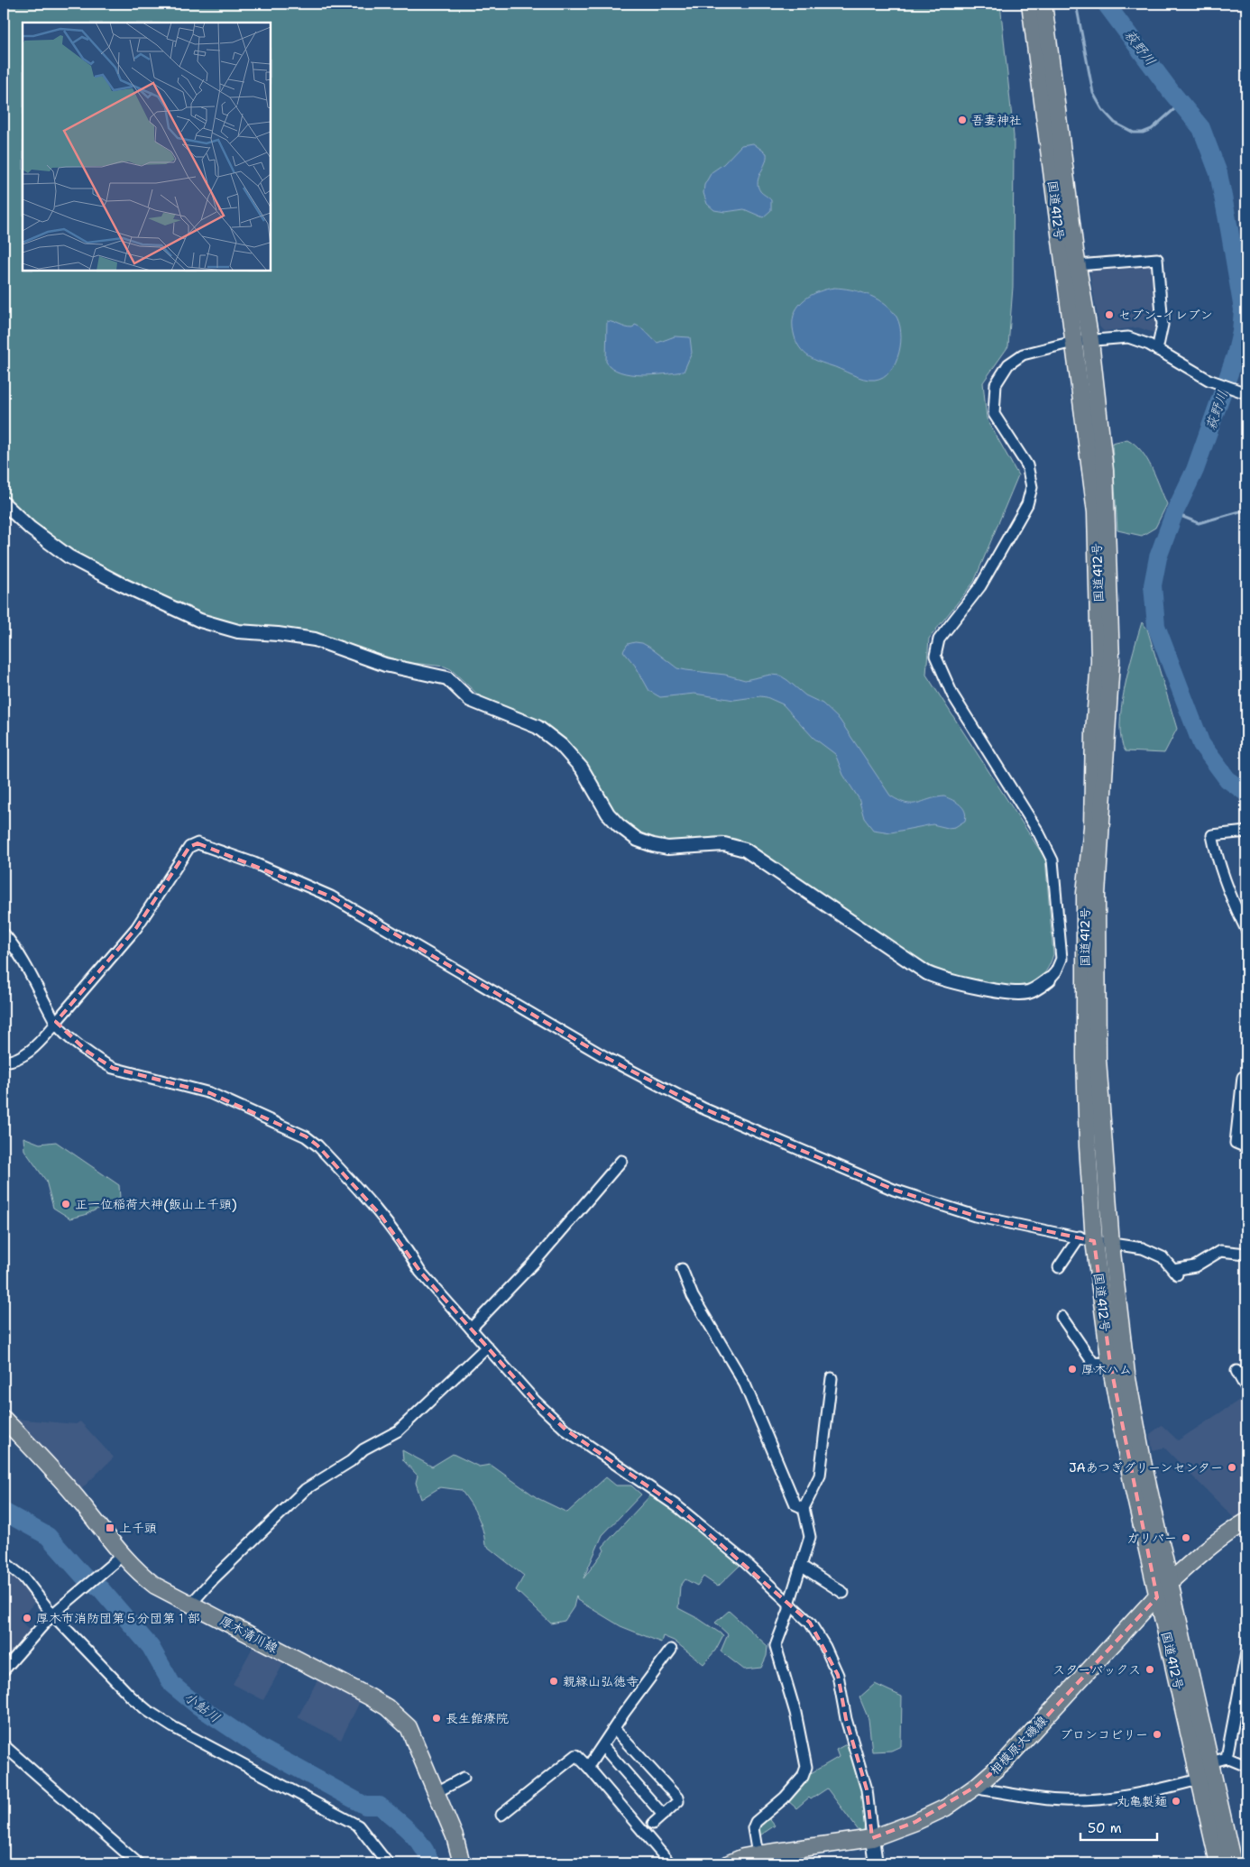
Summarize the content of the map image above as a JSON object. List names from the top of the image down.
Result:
{
  "streets": {
    "main road": ["国道412号", "厚木清川線", "相模原大磯線"]
  },
  "crossings": [
    ["国道412号", "相模原大磯線"]
  ],
  "water": ["萩野川", "小鮎川"],
  "places": {
    "other": [
      "吾妻神社",
      "セブン-イレブン",
      "正一位稲荷大神(飯山上千頭)",
      "厚木ハム",
      "JAあつぎグリーンセンター",
      "ガリバー",
      "厚木市消防団第５分団第１部",
      "スターバックス",
      "親縁山弘徳寺",
      "長生館療院",
      "ブロンコビリー",
      "丸亀製麺"
    ],
    "transit": ["上千頭"]
  },
  "scale_bar": "50 m"
}
